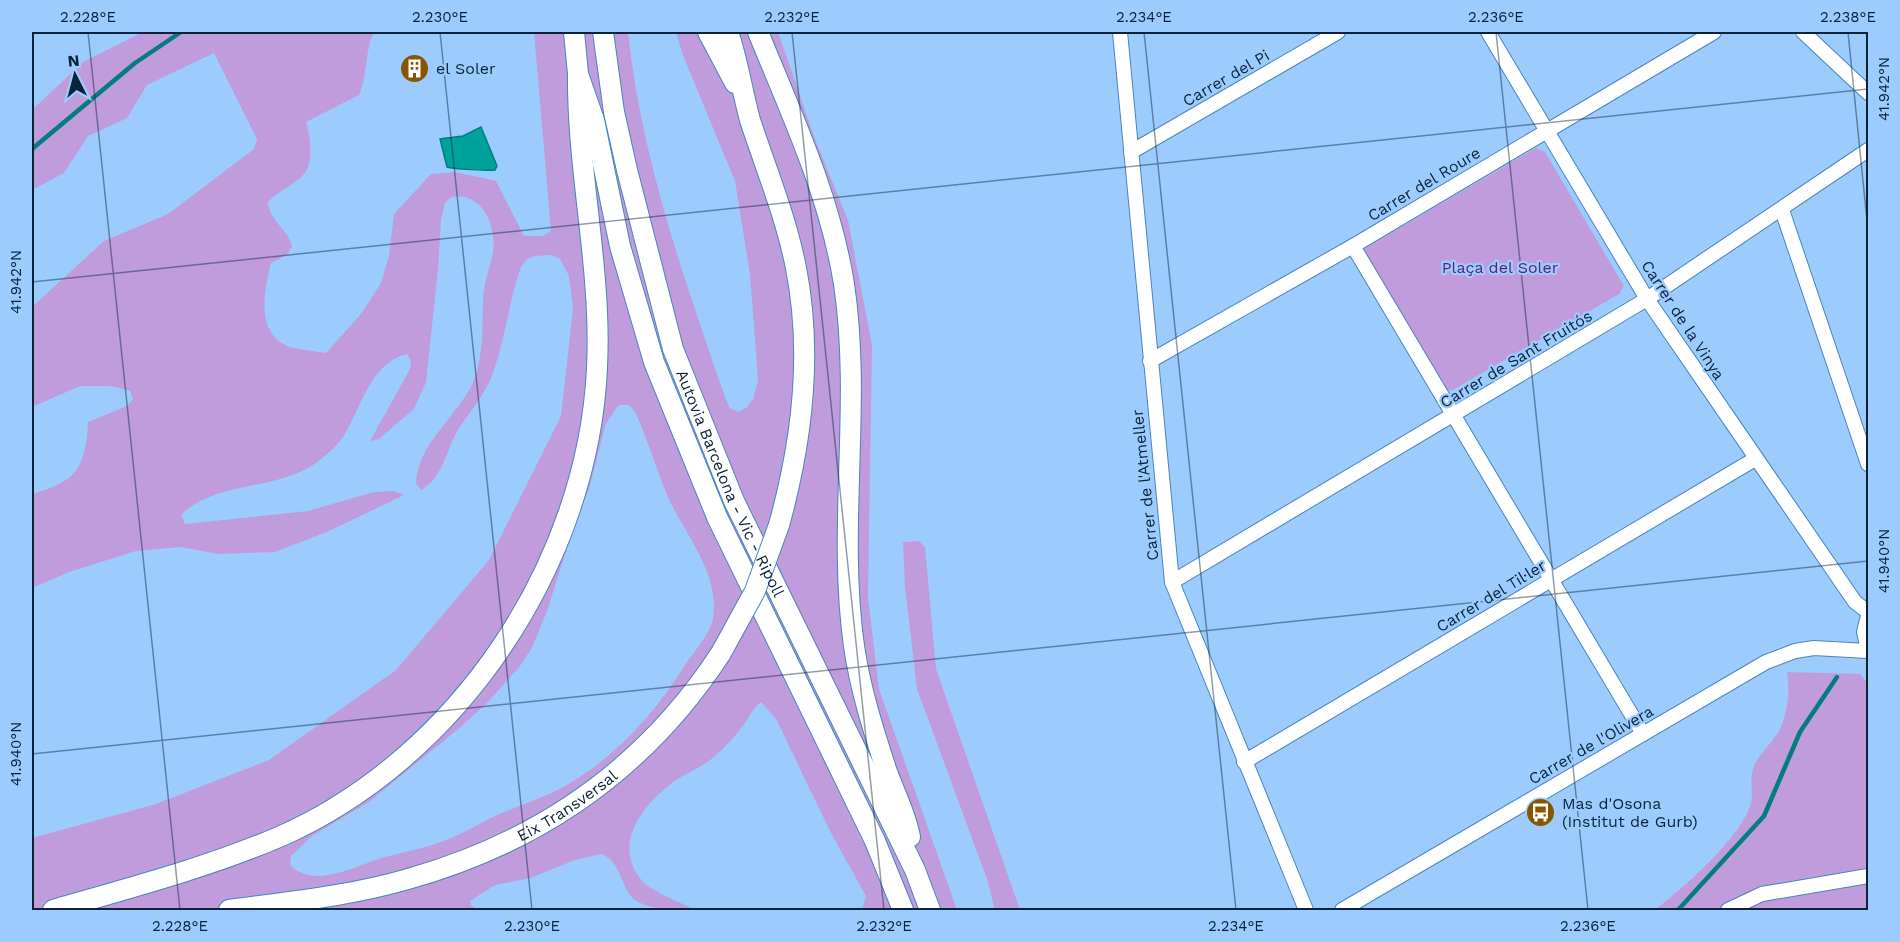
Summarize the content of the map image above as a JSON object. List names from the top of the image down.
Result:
{
  "streets": {
    "highway": ["Autovia Barcelona - Vic - Ripoll", "Eix Transversal"],
    "street": [
      "Carrer del Pi",
      "Carrer del Roure",
      "Carrer de la Vinya",
      "Carrer de Sant Fruitós",
      "Carrer de l'Atmeller",
      "Carrer del Til·ler",
      "Carrer de l'Olivera"
    ]
  },
  "crossings": [
    ["Carrer del Pi", "Carrer de l'Atmeller"],
    ["Carrer del Roure", "Carrer de la Vinya"],
    ["Carrer del Roure", "Carrer de l'Atmeller"],
    ["Carrer de la Vinya", "Carrer de Sant Fruitós"],
    ["Carrer de la Vinya", "Carrer del Til·ler"],
    ["Carrer de Sant Fruitós", "Carrer de l'Atmeller"],
    ["Carrer de l'Atmeller", "Carrer del Til·ler"]
  ],
  "parks": ["Plaça del Soler"],
  "places": {
    "building": ["el Soler"],
    "bus stop": ["Mas d'Osona (Institut de Gurb)"]
  },
  "north": "top",
  "coordinates": [
    "2.228°E",
    "2.230°E",
    "2.232°E",
    "2.234°E",
    "2.236°E",
    "2.238°E",
    "41.942°N",
    "41.940°N"
  ]
}
